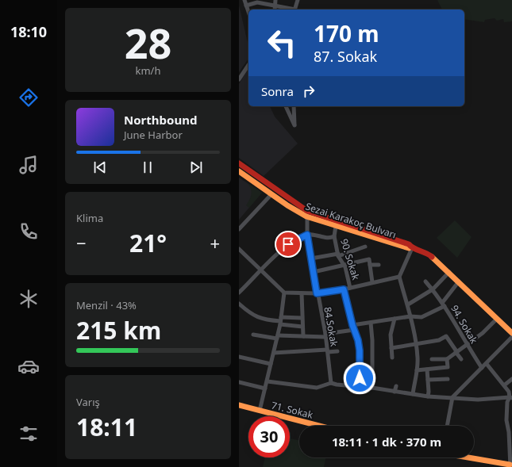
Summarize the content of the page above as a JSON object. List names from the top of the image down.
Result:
{
  "streets": {
    "street": [
      "Sezai Karakoç Bulvarı",
      "90. Sokak",
      "94. Sokak",
      "84.Sokak",
      "71. Sokak"
    ]
  },
  "crossings": [
    ["Sezai Karakoç Bulvarı", "84.Sokak"]
  ],
  "page": {
    "tabs": "18:10",
    "tile": [
      ["28", "km/h"],
      "Klima",
      ["Menzil · 43%", "215 km"],
      ["Varış", "18:11"]
    ],
    "turn": ["170 m", "87. Sokak"],
    "then": "Sonra",
    "song": ["Northbound", "June Harbor"],
    "heat": ["−", "21°", "+"],
    "limit": "30",
    "trip": "18:11 · 1 dk · 370 m"
  }
}
